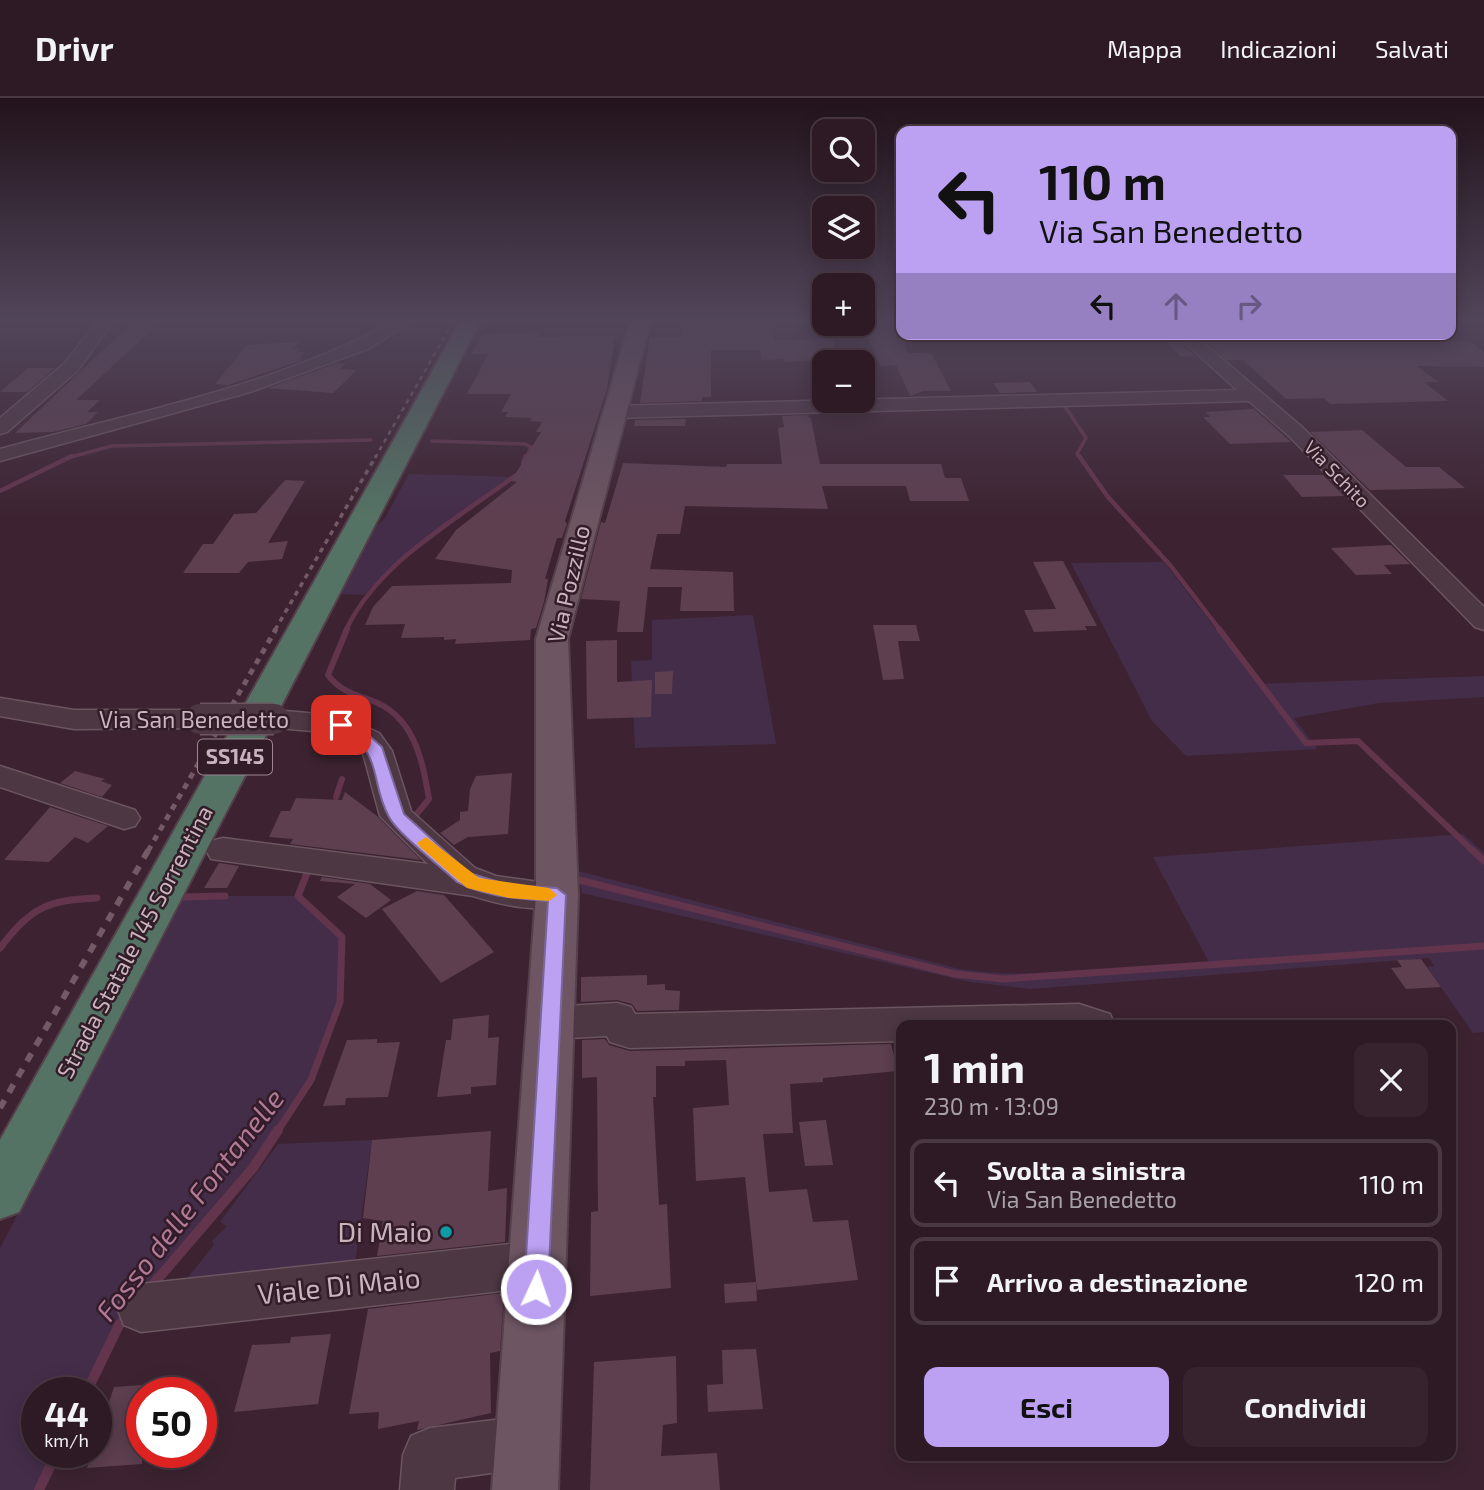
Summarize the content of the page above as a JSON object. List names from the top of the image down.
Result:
{
  "streets": {
    "highway": ["SS145", "Strada Statale 145 Sorrentina"],
    "main road": ["Via Pozzillo"],
    "street": ["Via Schito", "Via San Benedetto", "Viale Di Maio"]
  },
  "crossings": [
    ["Via Pozzillo", "Via San Benedetto"],
    ["Via Pozzillo", "Viale Di Maio"]
  ],
  "water": ["Fosso delle Fontanelle"],
  "places": ["Di Maio"],
  "page": {
    "header": "Drivr",
    "nav": ["Mappa", "Indicazioni", "Salvati"],
    "map_buttons": ["+", "−"],
    "turn": ["110 m", "Via San Benedetto"],
    "heading": ["1 min", "230 m · 13:09"],
    "list": [
      {
        "name": "Svolta a sinistra",
        "note": "Via San Benedetto",
        "value": "110 m"
      },
      {
        "name": "Arrivo a destinazione",
        "value": "120 m"
      }
    ],
    "buttons": ["Esci", "Condividi"],
    "speed": "44 km/h",
    "limit": "50"
  }
}
